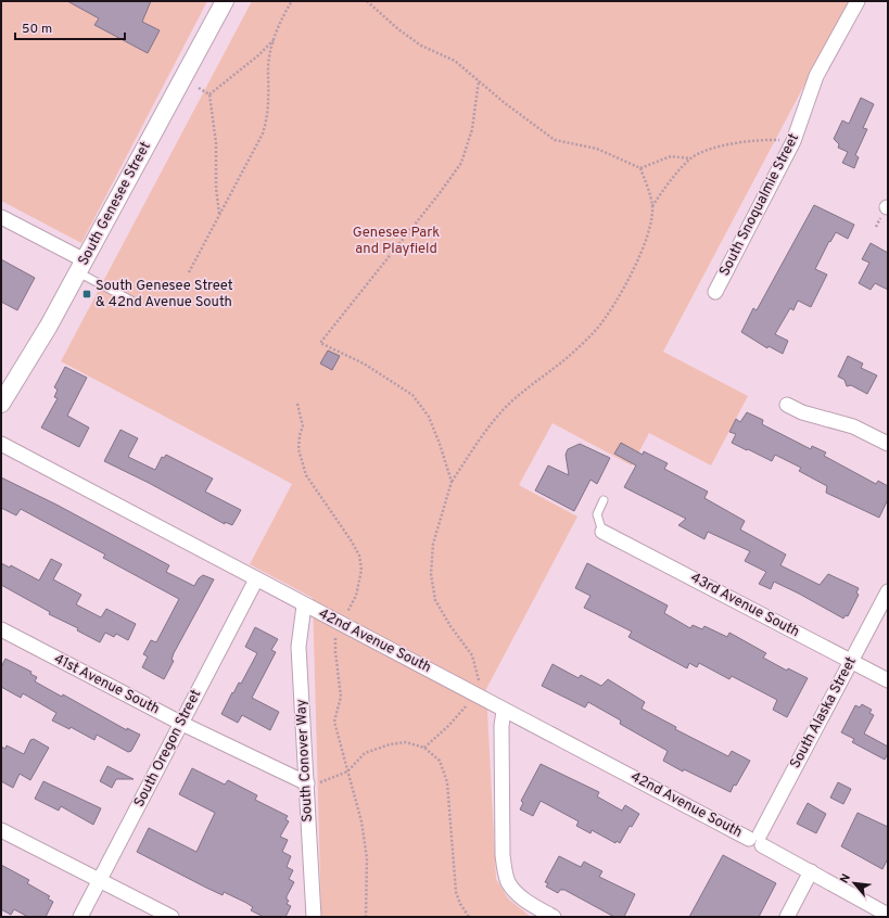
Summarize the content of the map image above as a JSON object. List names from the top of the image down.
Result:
{
  "streets": {
    "street": [
      "South Genesee Street",
      "South Snoqualmie Street",
      "43rd Avenue South",
      "42nd Avenue South",
      "41st Avenue South",
      "South Alaska Street",
      "South Oregon Street",
      "South Conover Way"
    ]
  },
  "crossings": [
    ["43rd Avenue South", "South Alaska Street"],
    ["42nd Avenue South", "South Alaska Street"],
    ["42nd Avenue South", "South Oregon Street"],
    ["42nd Avenue South", "South Conover Way"],
    ["41st Avenue South", "South Oregon Street"],
    ["41st Avenue South", "South Conover Way"]
  ],
  "parks": ["Genesee Park and Playfield"],
  "places": {
    "transit": ["South Genesee Street & 42nd Avenue South"]
  },
  "scale_bar": "50 m",
  "north": "top left"
}
